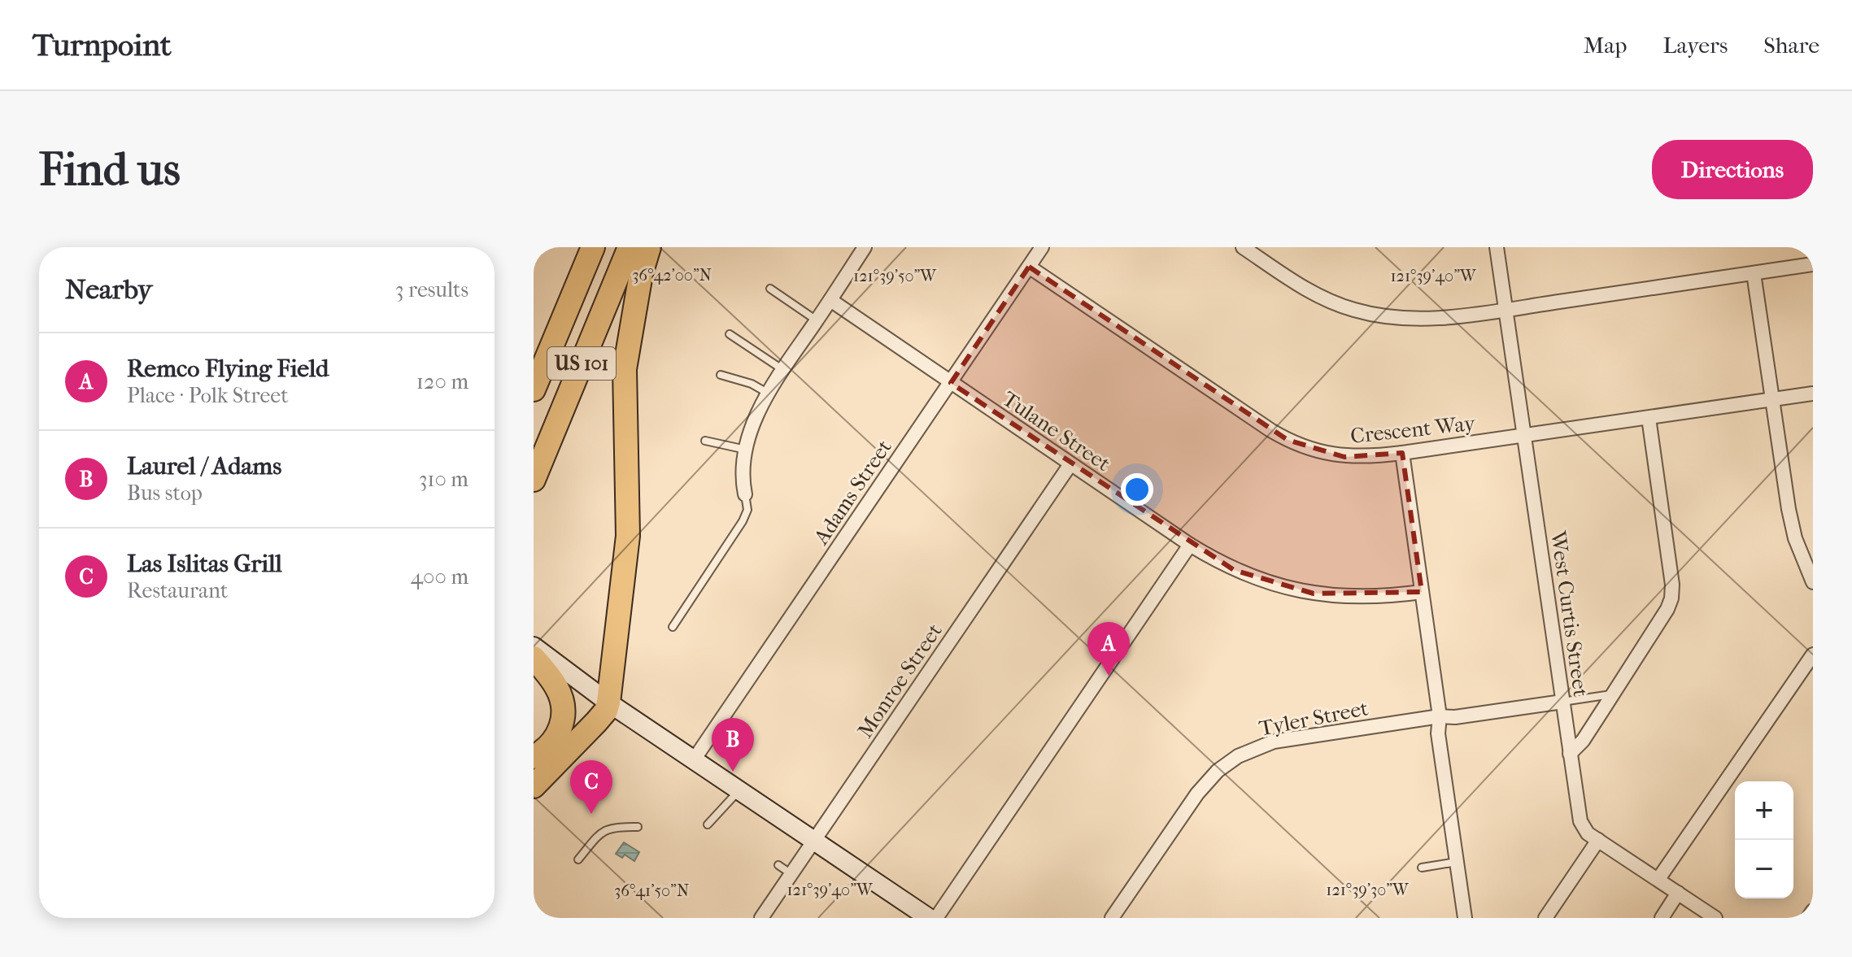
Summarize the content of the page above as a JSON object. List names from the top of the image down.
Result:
{
  "streets": {
    "highway": ["US 101"],
    "street": [
      "Crescent Way",
      "Tulane Street",
      "Adams Street",
      "West Curtis Street",
      "Monroe Street",
      "Tyler Street"
    ]
  },
  "crossings": [
    ["Crescent Way", "Adams Street"],
    ["Crescent Way", "West Curtis Street"],
    ["Tulane Street", "Adams Street"],
    ["Tulane Street", "Monroe Street"],
    ["West Curtis Street", "Tyler Street"]
  ],
  "page": {
    "header": "Turnpoint",
    "nav": ["Map", "Layers", "Share"],
    "buttons": "Directions",
    "title": "Find us",
    "heading": ["Nearby", "3 results"],
    "list": [
      {
        "mark": "A",
        "name": "Remco Flying Field",
        "note": "Place · Polk Street",
        "value": "120 m"
      },
      {
        "mark": "B",
        "name": "Laurel / Adams",
        "note": "Bus stop",
        "value": "310 m"
      },
      {
        "mark": "C",
        "name": "Las Islitas Grill",
        "note": "Restaurant",
        "value": "400 m"
      }
    ],
    "pins": ["A", "B", "C"],
    "map_buttons": ["+", "−"]
  },
  "coordinates": [
    "36°42'00\"N",
    "121°39'50\"W",
    "121°39'40\"W",
    "121°39'30\"W",
    "36°41'50\"N"
  ]
}
